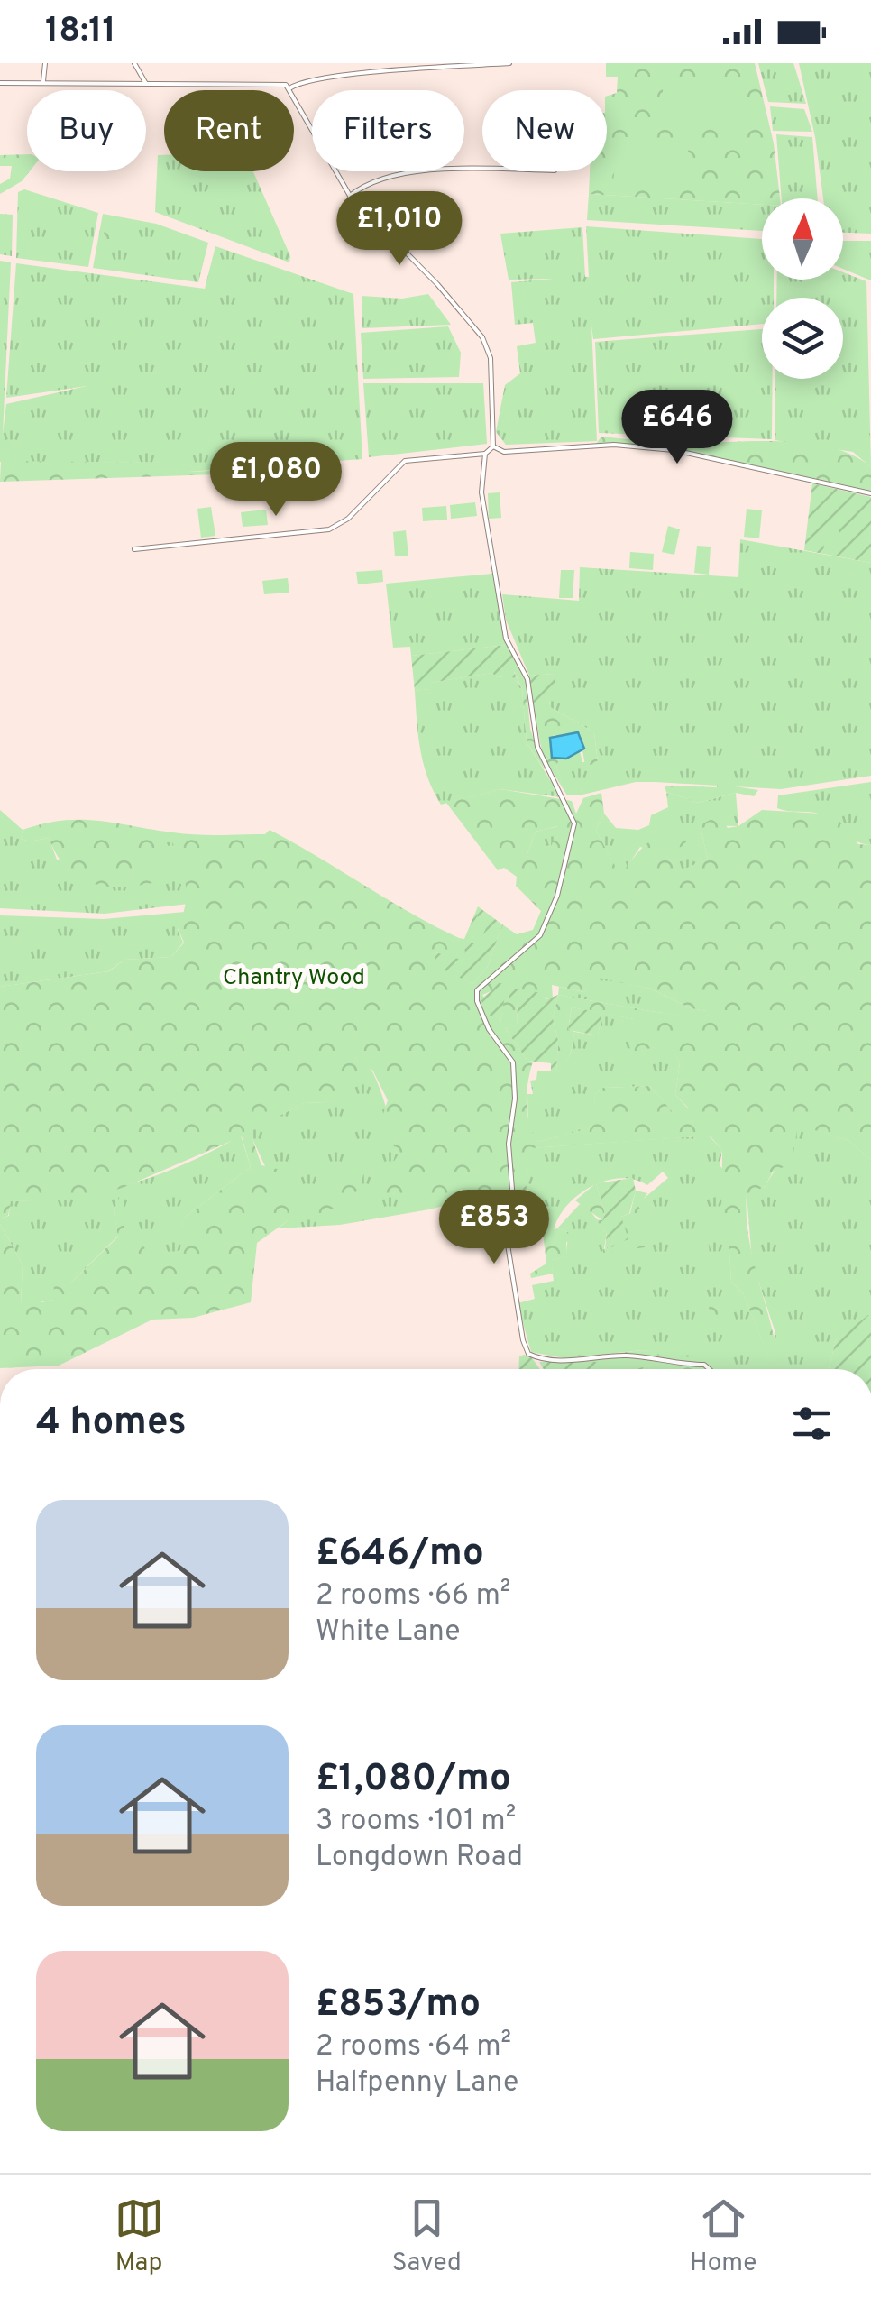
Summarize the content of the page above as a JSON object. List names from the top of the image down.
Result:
{
  "parks": ["Chantry Wood"],
  "north": "top",
  "page": {
    "status": "18:11",
    "chip": [
      "Buy",
      "Rent",
      "Filters",
      "New"
    ],
    "price": [
      "£1,010",
      "£646",
      "£1,080",
      "£853"
    ],
    "heading": "4 homes",
    "list": [
      {
        "name": "£646/mo",
        "note": "2 rooms · 66 m² · White Lane"
      },
      {
        "name": "£1,080/mo",
        "note": "3 rooms · 101 m² · Longdown Road"
      },
      {
        "name": "£853/mo",
        "note": "2 rooms · 64 m² · Halfpenny Lane"
      }
    ],
    "tabs": ["Map", "Saved", "Home"]
  }
}
